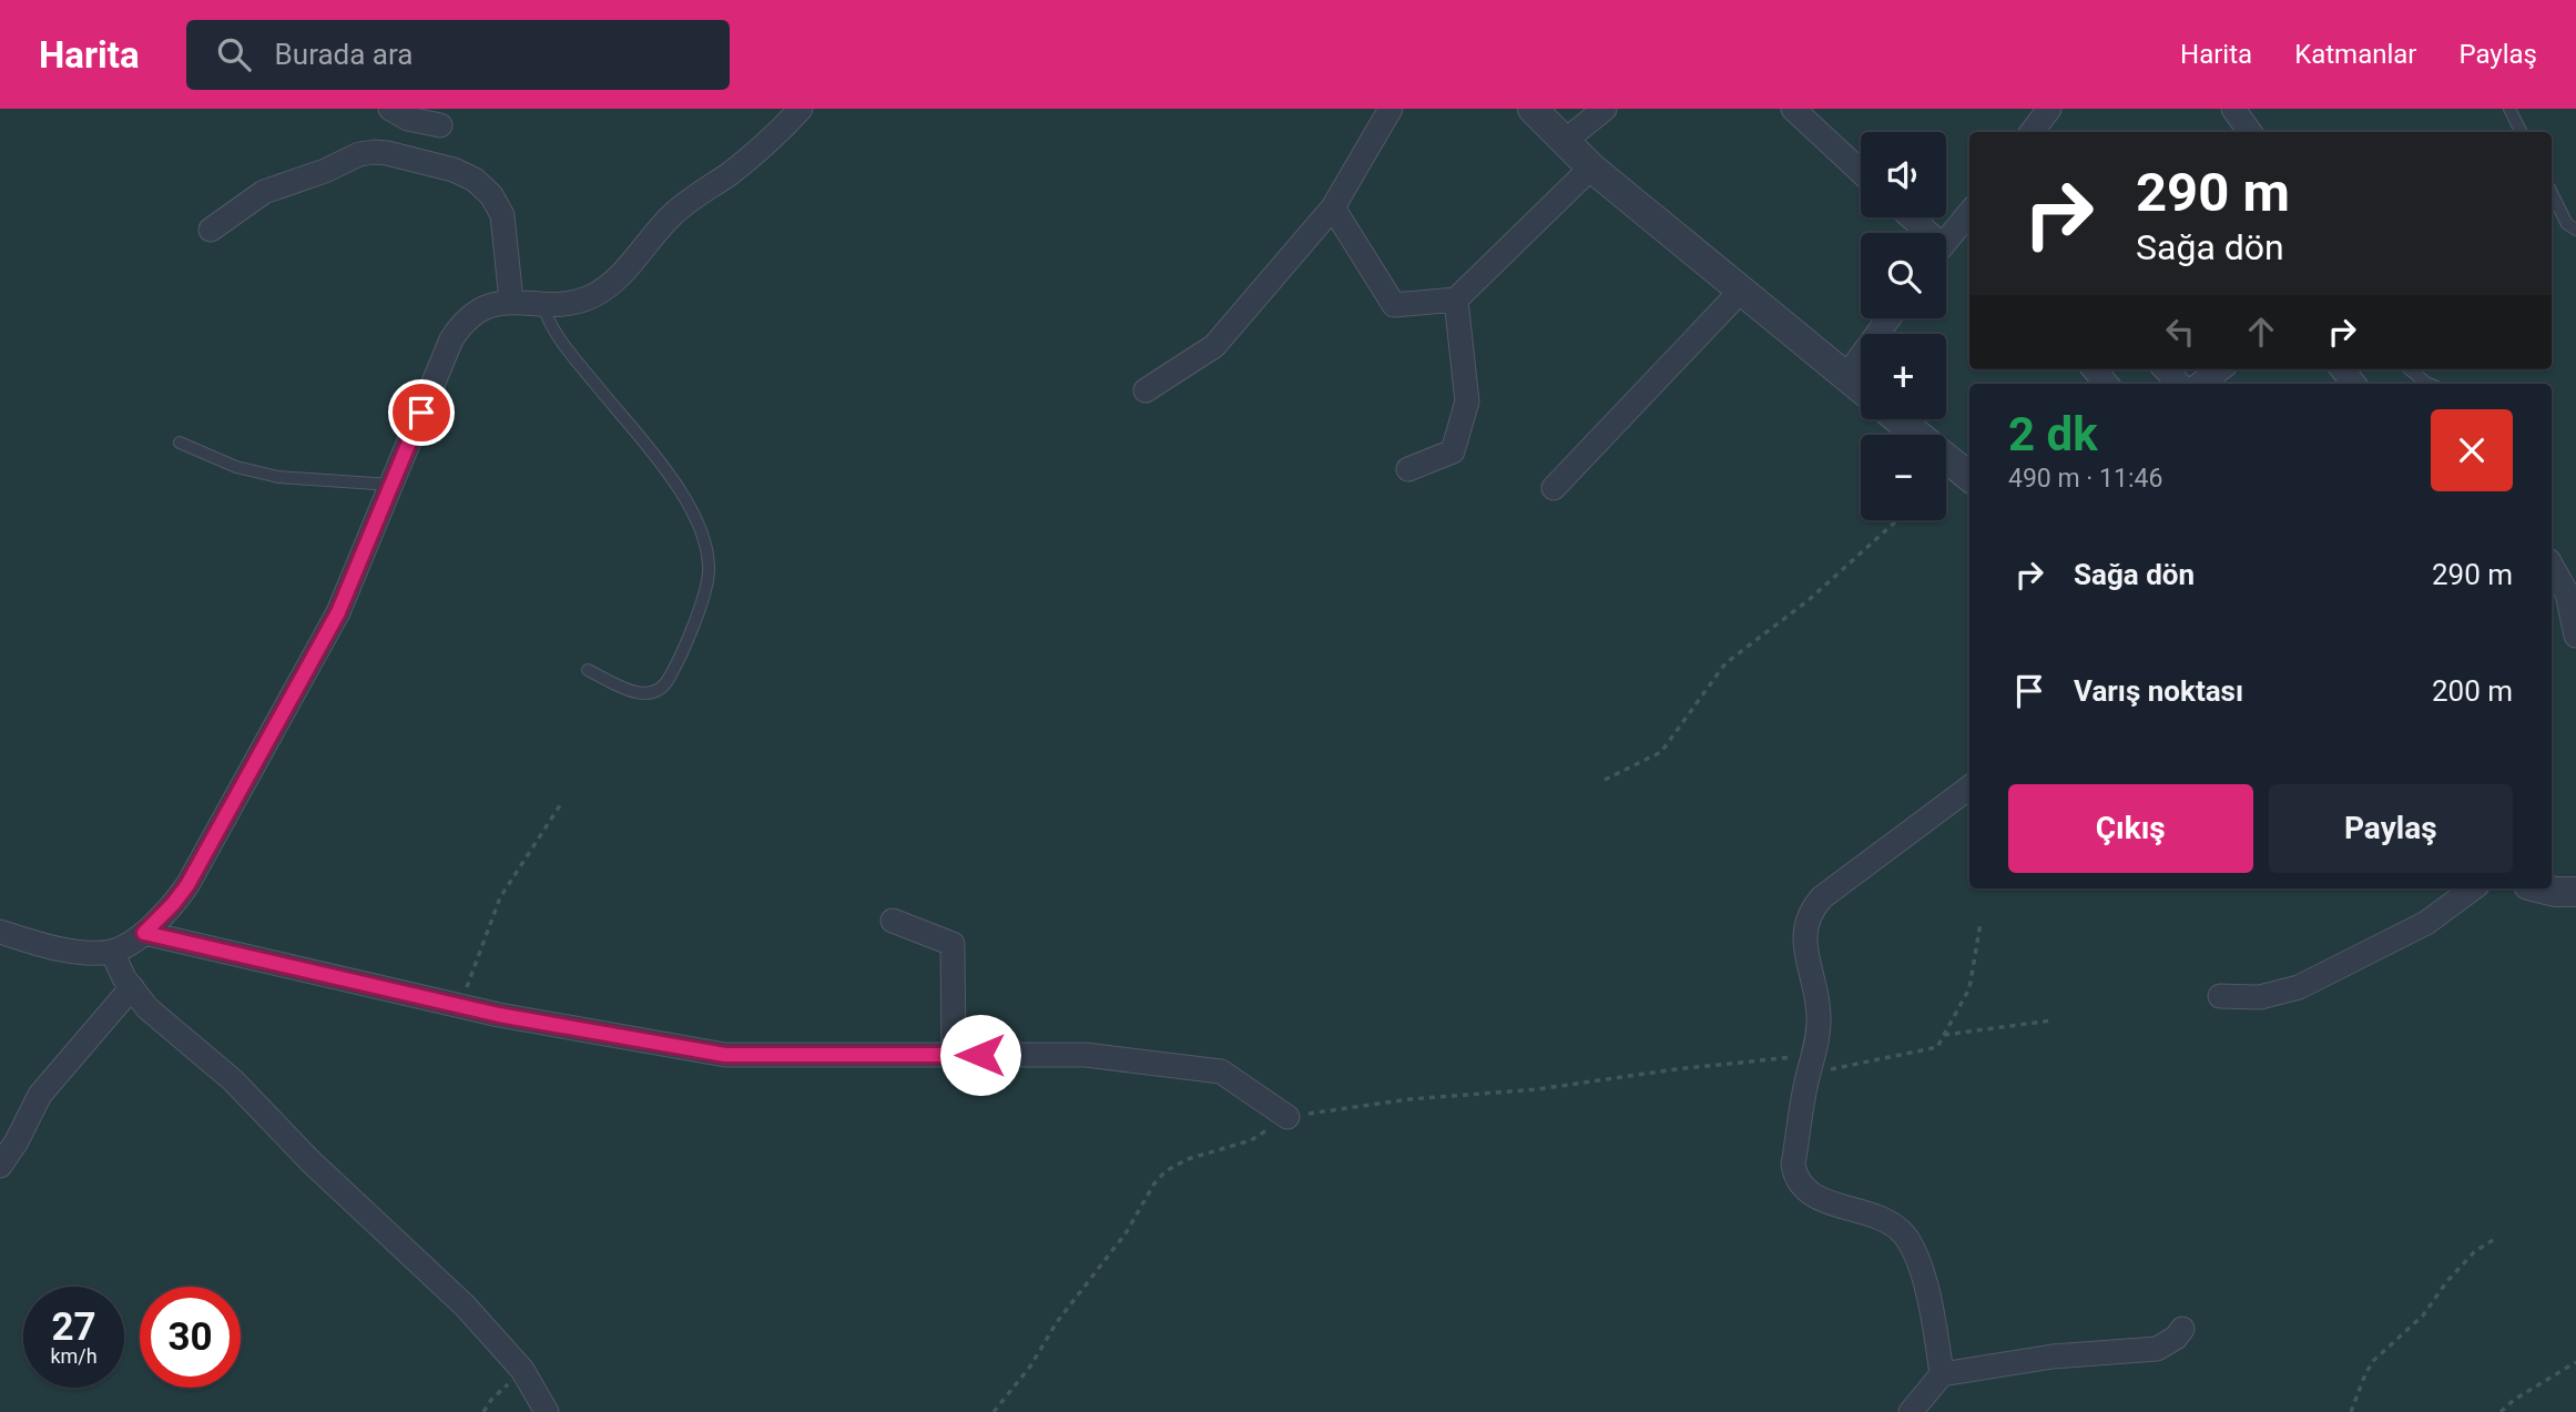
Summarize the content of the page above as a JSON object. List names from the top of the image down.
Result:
{
  "page": {
    "header": "Harita",
    "search": "Burada ara",
    "nav": ["Harita", "Katmanlar", "Paylaş"],
    "map_buttons": ["+", "−"],
    "turn": ["290 m", "Sağa dön"],
    "heading": ["2 dk", "490 m · 11:46"],
    "list": [
      {
        "name": "Sağa dön",
        "value": "290 m"
      },
      {
        "name": "Varış noktası",
        "value": "200 m"
      }
    ],
    "buttons": ["Çıkış", "Paylaş"],
    "speed": "27 km/h",
    "limit": "30"
  }
}
